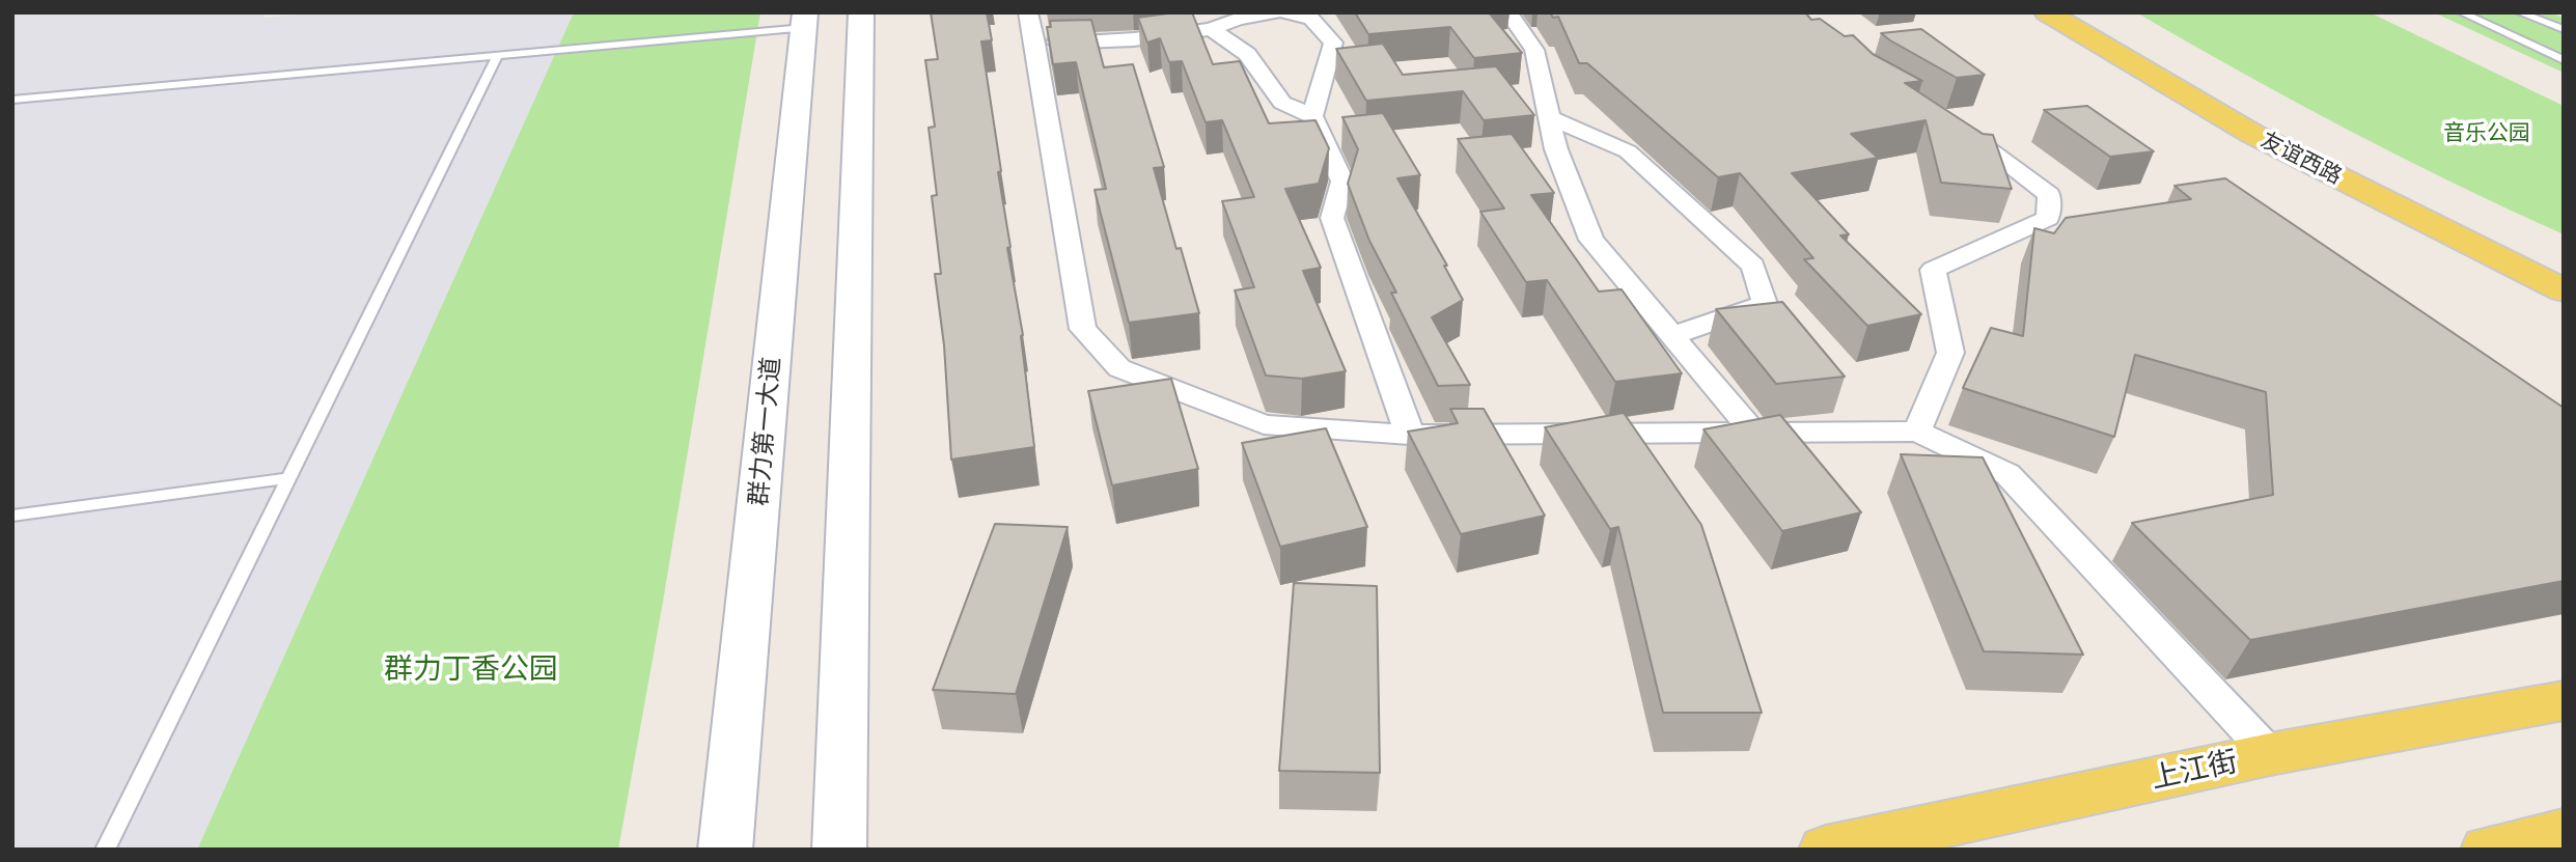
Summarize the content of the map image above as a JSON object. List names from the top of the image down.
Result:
{
  "streets": {
    "main road": ["友谊西路", "群力第一大道", "上江街"]
  },
  "parks": ["音乐公园", "群力丁香公园"]
}
